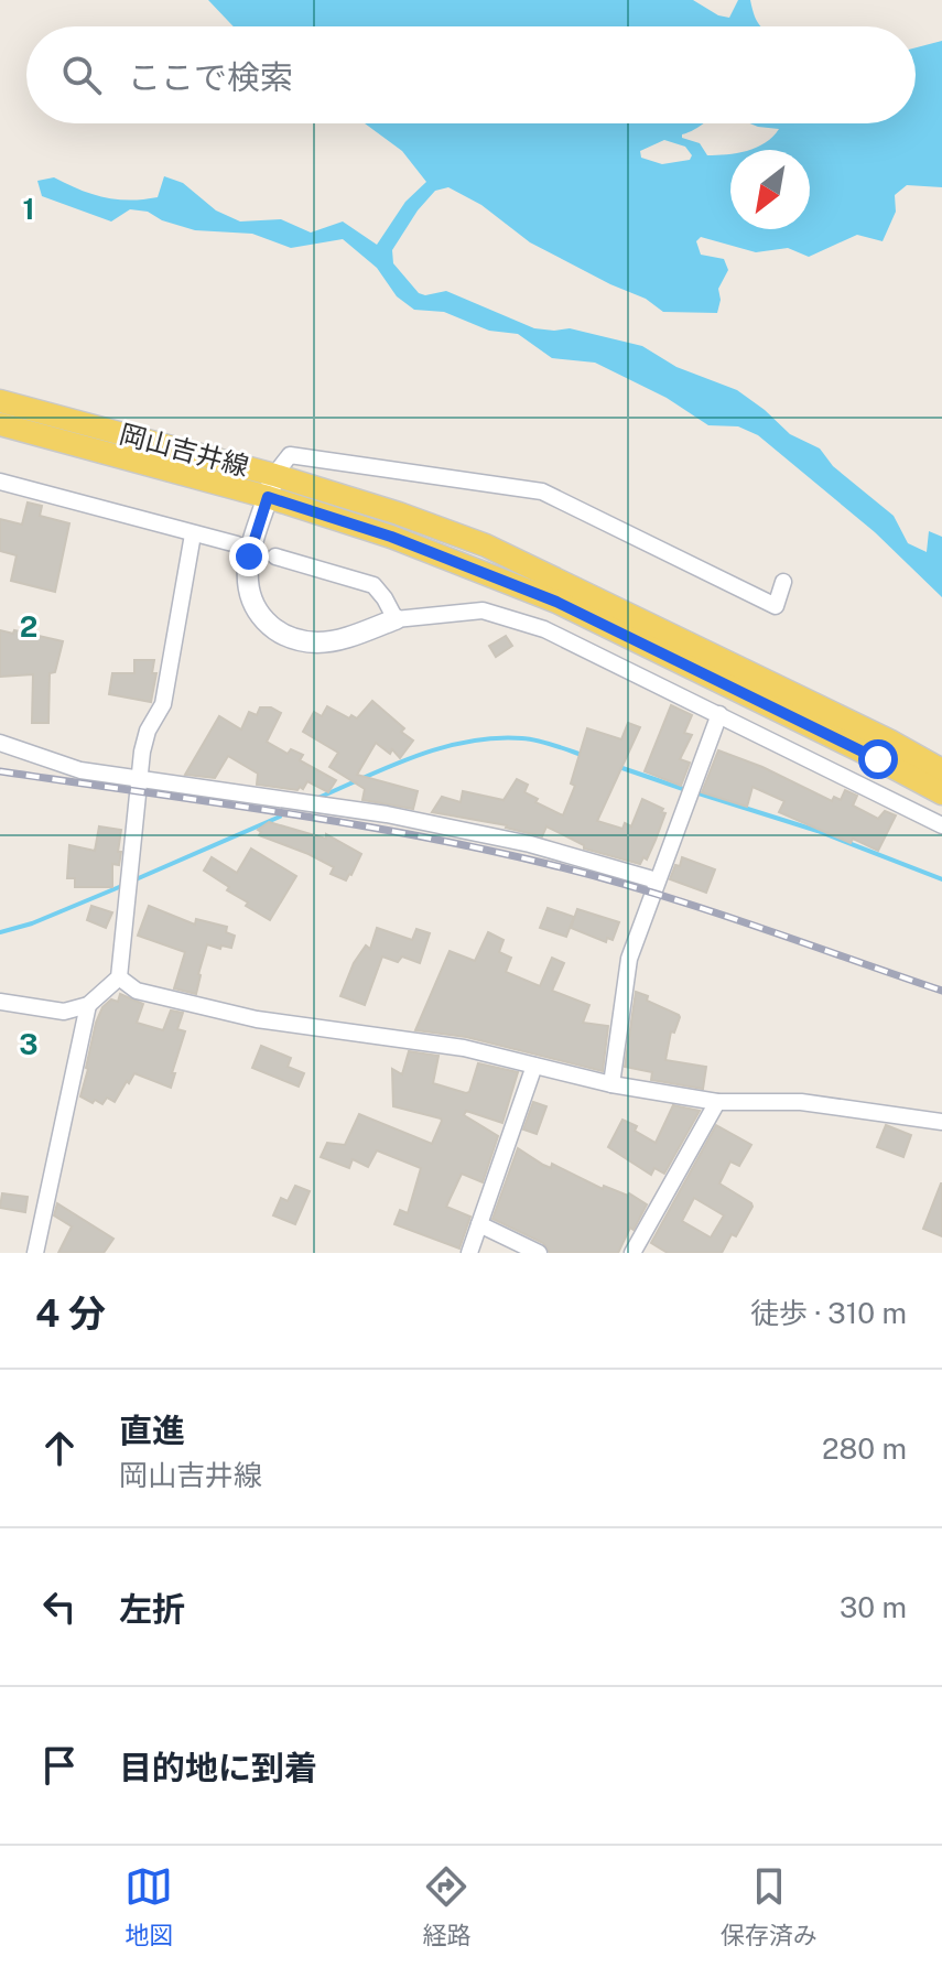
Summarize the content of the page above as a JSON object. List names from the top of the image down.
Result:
{
  "streets": {
    "main road": ["岡山吉井線"]
  },
  "north": "bottom left",
  "page": {
    "search": "ここで検索",
    "heading": ["4 分", "徒歩 · 310 m"],
    "list": [
      ["直進", "岡山吉井線", "280 m"],
      ["左折", "30 m"],
      "目的地に到着"
    ],
    "nav": ["地図", "経路", "保存済み"]
  },
  "grid": {
    "rows": ["1", "2", "3"]
  }
}
